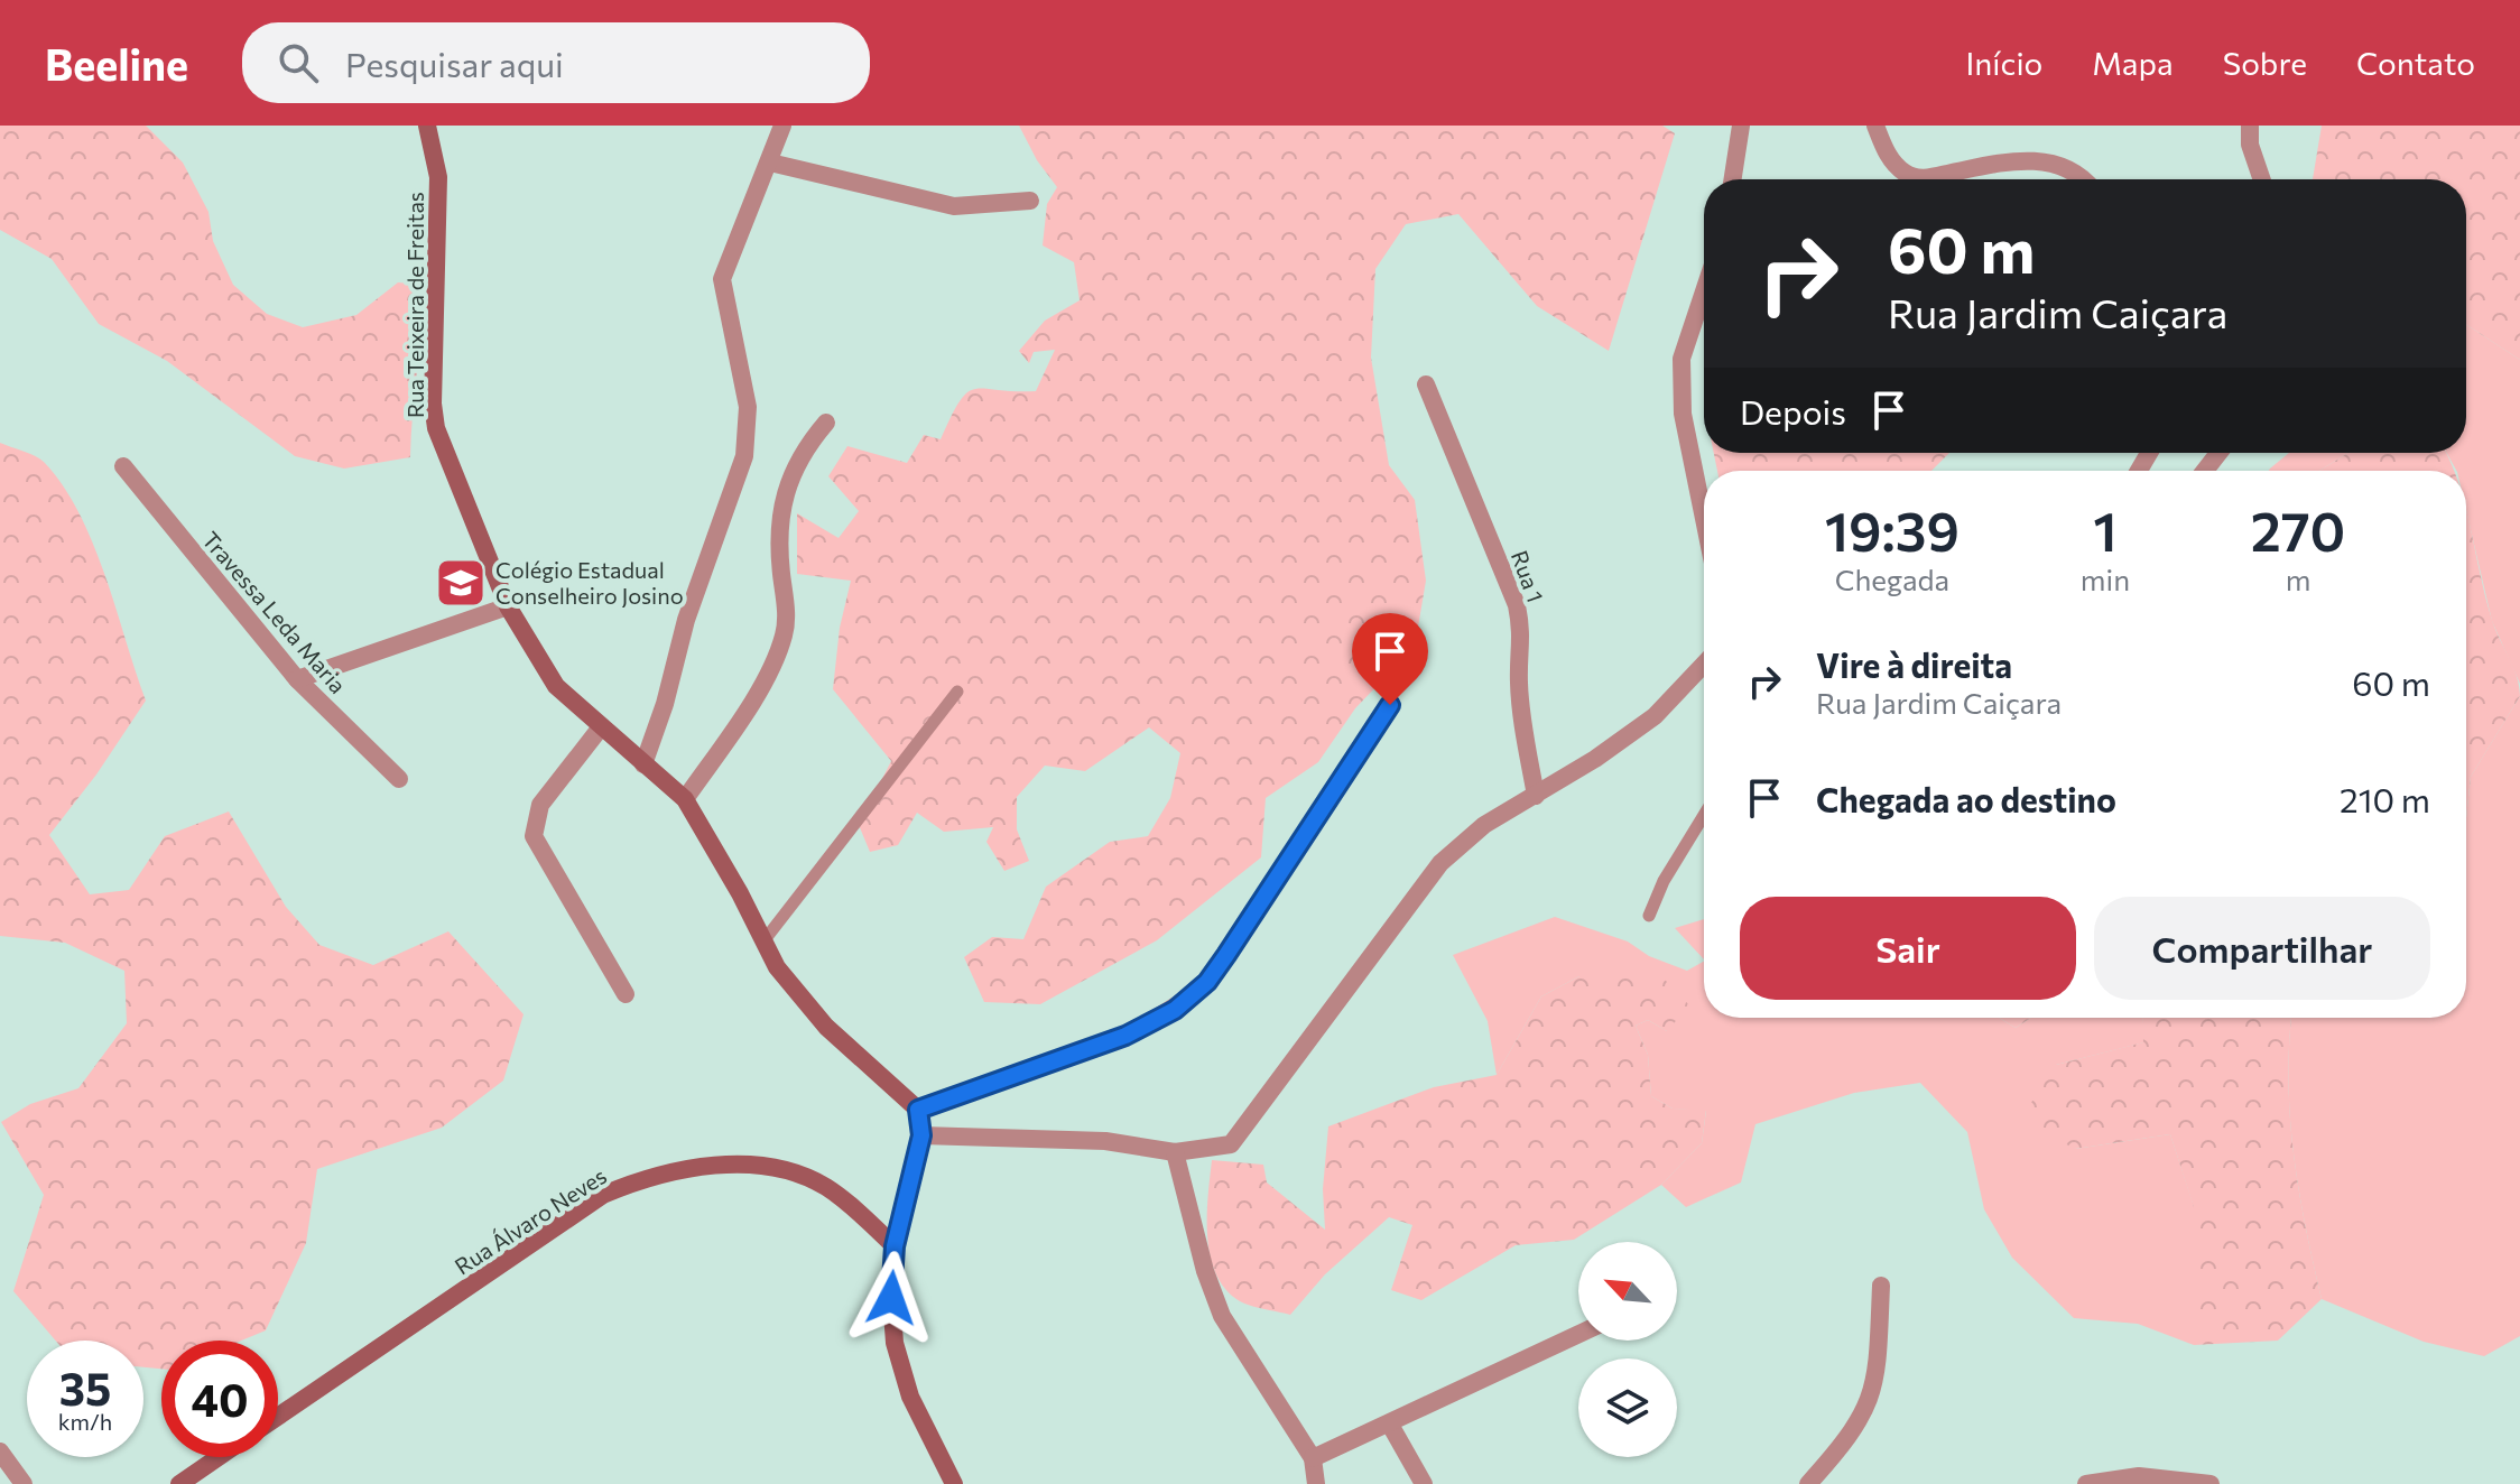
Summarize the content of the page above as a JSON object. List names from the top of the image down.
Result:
{
  "streets": {
    "street": [
      "Rua Teixeira de Freitas",
      "Rua 1",
      "Travessa Leda Maria",
      "Rua Álvaro Neves"
    ]
  },
  "places": {
    "school or university": ["Colégio Estadual Conselheiro Josino"]
  },
  "north": "top left",
  "page": {
    "header": "Beeline",
    "search": "Pesquisar aqui",
    "nav": [
      "Início",
      "Mapa",
      "Sobre",
      "Contato"
    ],
    "turn": ["60 m", "Rua Jardim Caiçara"],
    "then": "Depois",
    "eta": [
      "19:39",
      "Chegada",
      "1",
      "min",
      "270",
      "m"
    ],
    "list": [
      {
        "name": "Vire à direita",
        "note": "Rua Jardim Caiçara",
        "value": "60 m"
      },
      {
        "name": "Chegada ao destino",
        "value": "210 m"
      }
    ],
    "buttons": ["Sair", "Compartilhar"],
    "speed": "35 km/h",
    "limit": "40"
  }
}
